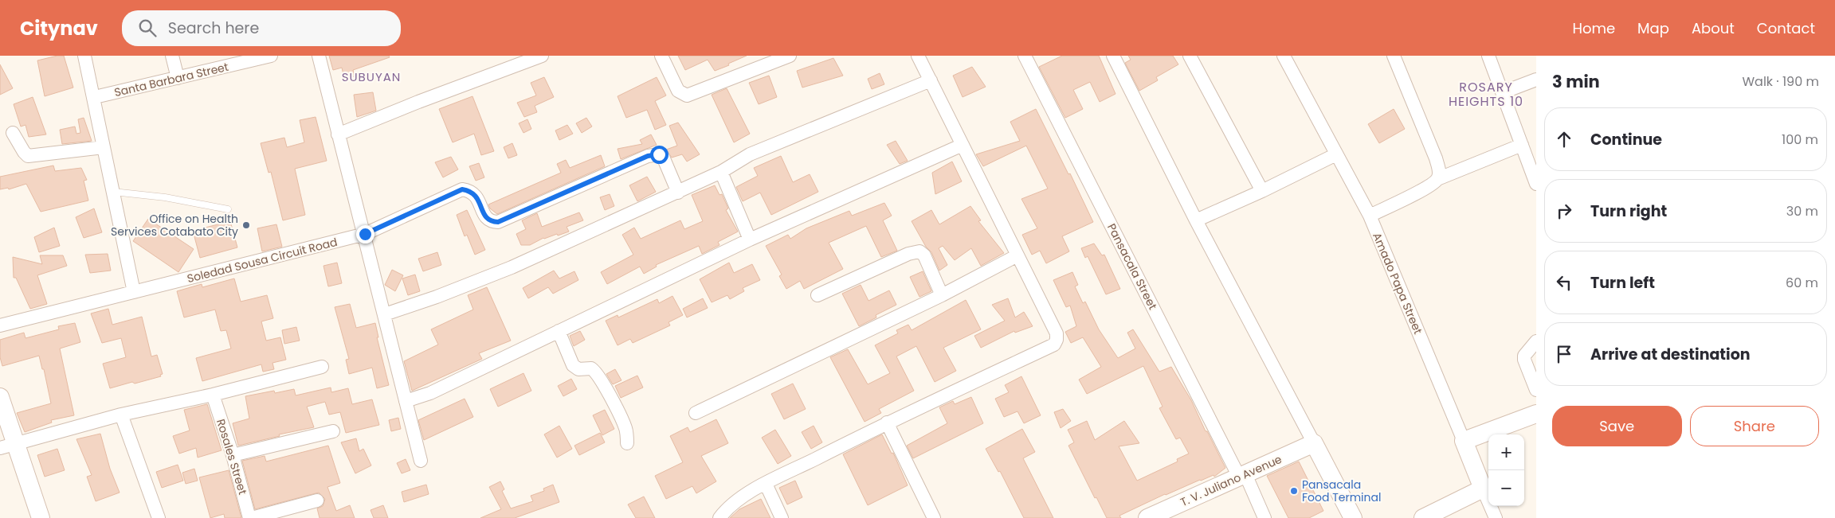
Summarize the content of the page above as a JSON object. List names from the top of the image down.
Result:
{
  "streets": {
    "main road": ["Amado Papa Street", "T. V. Juliano Avenue"],
    "street": [
      "Santa Barbara Street",
      "Soledad Sousa Circuit Road",
      "Pansacala Street",
      "Rosales Street"
    ]
  },
  "crossings": [
    ["Pansacala Street", "T. V. Juliano Avenue"]
  ],
  "districts": ["SUBUYAN", "ROSARY HEIGHTS 10"],
  "places": ["Office on Health Services Cotabato City", "Pansacala Food Terminal"],
  "page": {
    "header": "Citynav",
    "search": "Search here",
    "nav": [
      "Home",
      "Map",
      "About",
      "Contact"
    ],
    "heading": ["3 min", "Walk · 190 m"],
    "list": [
      ["Continue", "100 m"],
      ["Turn right", "30 m"],
      ["Turn left", "60 m"],
      "Arrive at destination"
    ],
    "buttons": ["Save", "Share"],
    "map_buttons": ["+", "−"]
  }
}
